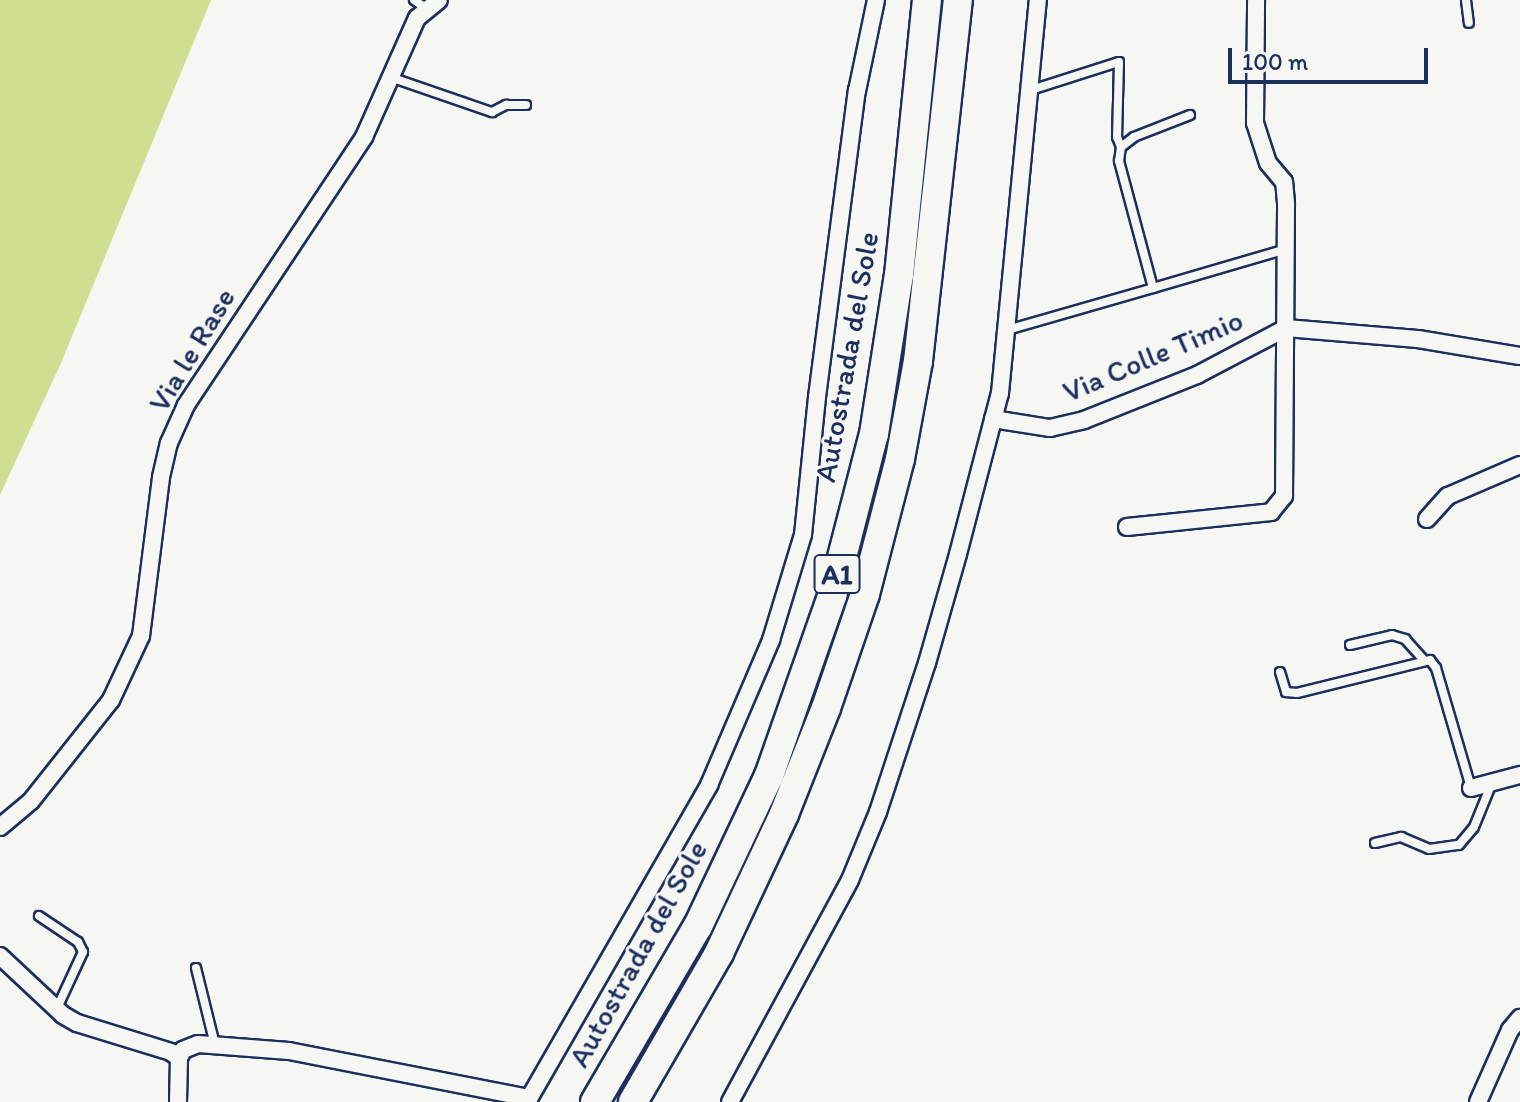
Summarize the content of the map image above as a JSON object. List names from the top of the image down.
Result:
{
  "streets": {
    "highway": ["Autostrada del Sole", "A1"],
    "street": ["Via le Rase", "Via Colle Timio"]
  },
  "scale_bar": "100 m"
}
